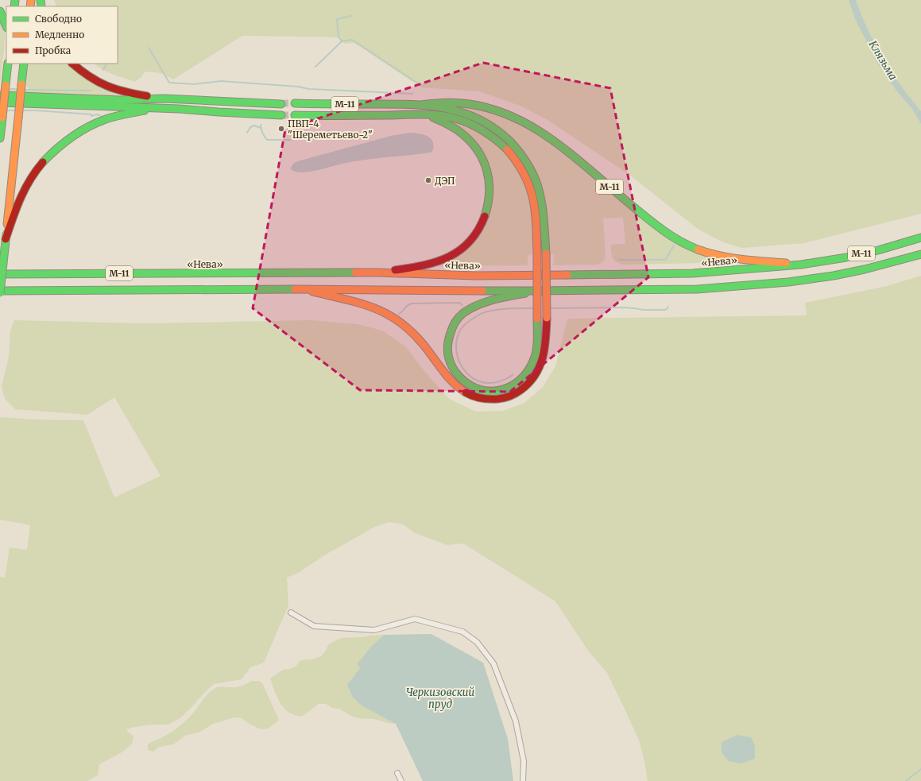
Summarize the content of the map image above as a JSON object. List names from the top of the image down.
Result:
{
  "streets": {
    "main road": ["М-11", "«Нева»"]
  },
  "crossings": [
    ["М-11", "«Нева»"]
  ],
  "water": ["Клязьма", "Черкизовский пруд"],
  "places": ["ПВП-4 \"Шереметьево-2\"", "ДЭП"],
  "legend": ["Свободно", "Медленно", "Пробка"]
}
